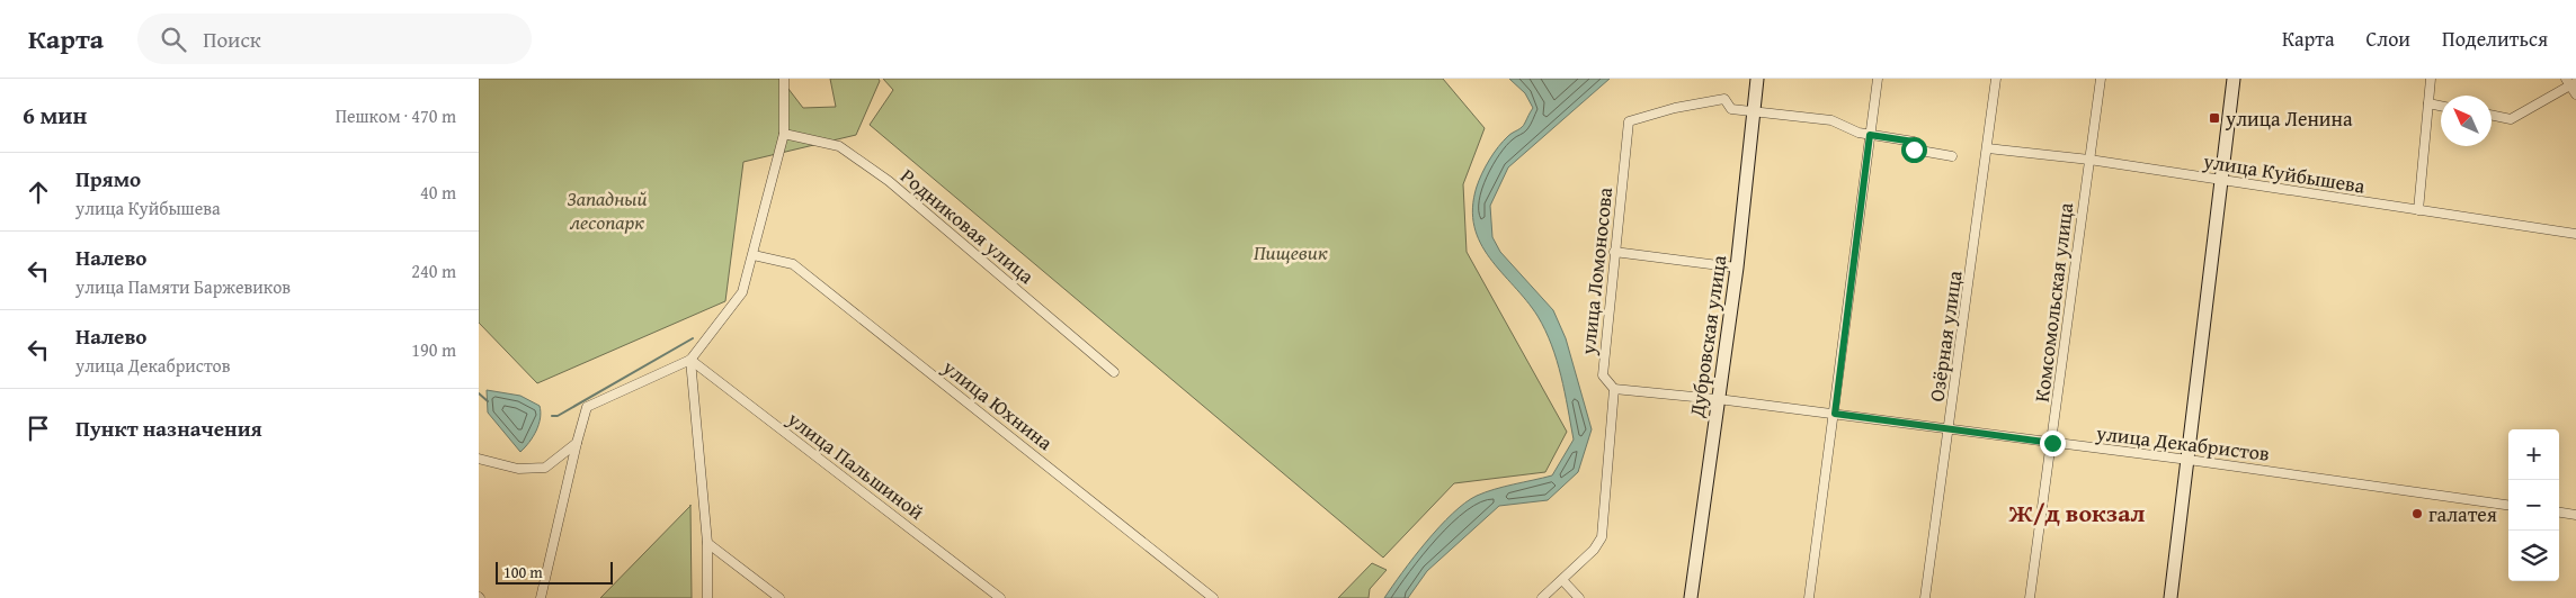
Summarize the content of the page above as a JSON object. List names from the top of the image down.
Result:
{
  "streets": {
    "street": [
      "улица Куйбышева",
      "Родниковая улица",
      "улица Ломоносова",
      "Комсомольская улица",
      "Дубровская улица",
      "Озёрная улица",
      "улица Юхнина",
      "улица Декабристов",
      "улица Пальшиной"
    ]
  },
  "crossings": [
    ["улица Куйбышева", "Комсомольская улица"],
    ["улица Куйбышева", "Озёрная улица"],
    ["улица Ломоносова", "Дубровская улица"],
    ["улица Ломоносова", "улица Декабристов"],
    ["Комсомольская улица", "улица Декабристов"],
    ["Дубровская улица", "улица Декабристов"],
    ["Озёрная улица", "улица Декабристов"]
  ],
  "districts": ["Ж/д вокзал"],
  "parks": ["Западный лесопарк", "Пищевик"],
  "places": {
    "transit": ["улица Ленина"],
    "other": ["галатея"]
  },
  "scale_bar": "100 m",
  "north": "top left",
  "page": {
    "header": "Карта",
    "search": "Поиск",
    "nav": ["Карта", "Слои", "Поделиться"],
    "heading": ["6 мин", "Пешком · 470 m"],
    "list": [
      ["Прямо", "улица Куйбышева", "40 m"],
      ["Налево", "улица Памяти Баржевиков", "240 m"],
      ["Налево", "улица Декабристов", "190 m"],
      "Пункт назначения"
    ],
    "map_buttons": ["+", "−"],
    "scale": "100 m"
  }
}
